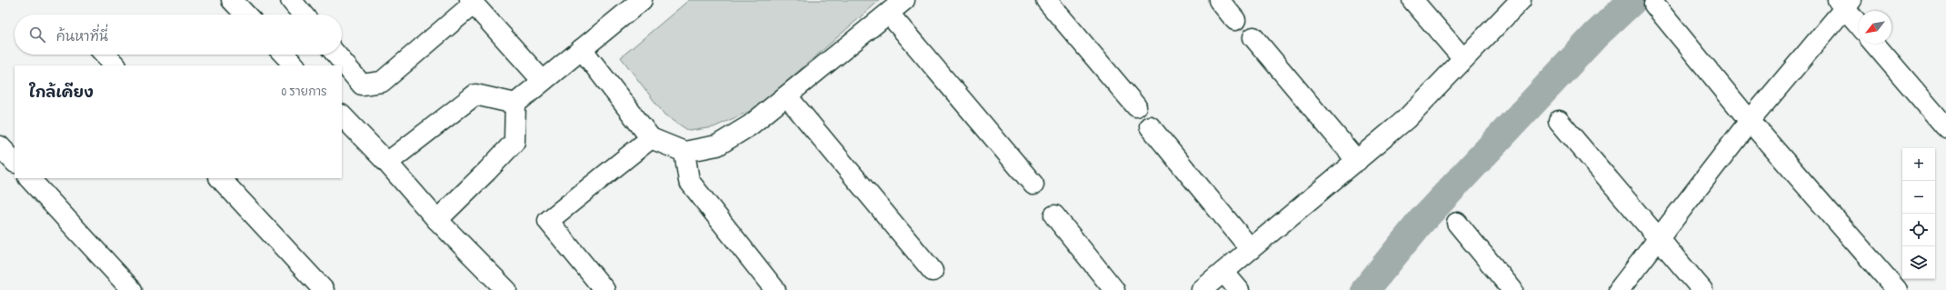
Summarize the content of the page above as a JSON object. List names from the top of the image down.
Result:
{
  "north": "bottom left",
  "page": {
    "search": "ค้นหาที่นี่",
    "heading": ["ใกล้เคียง", "0 รายการ"],
    "map_buttons": ["+", "−"]
  }
}
